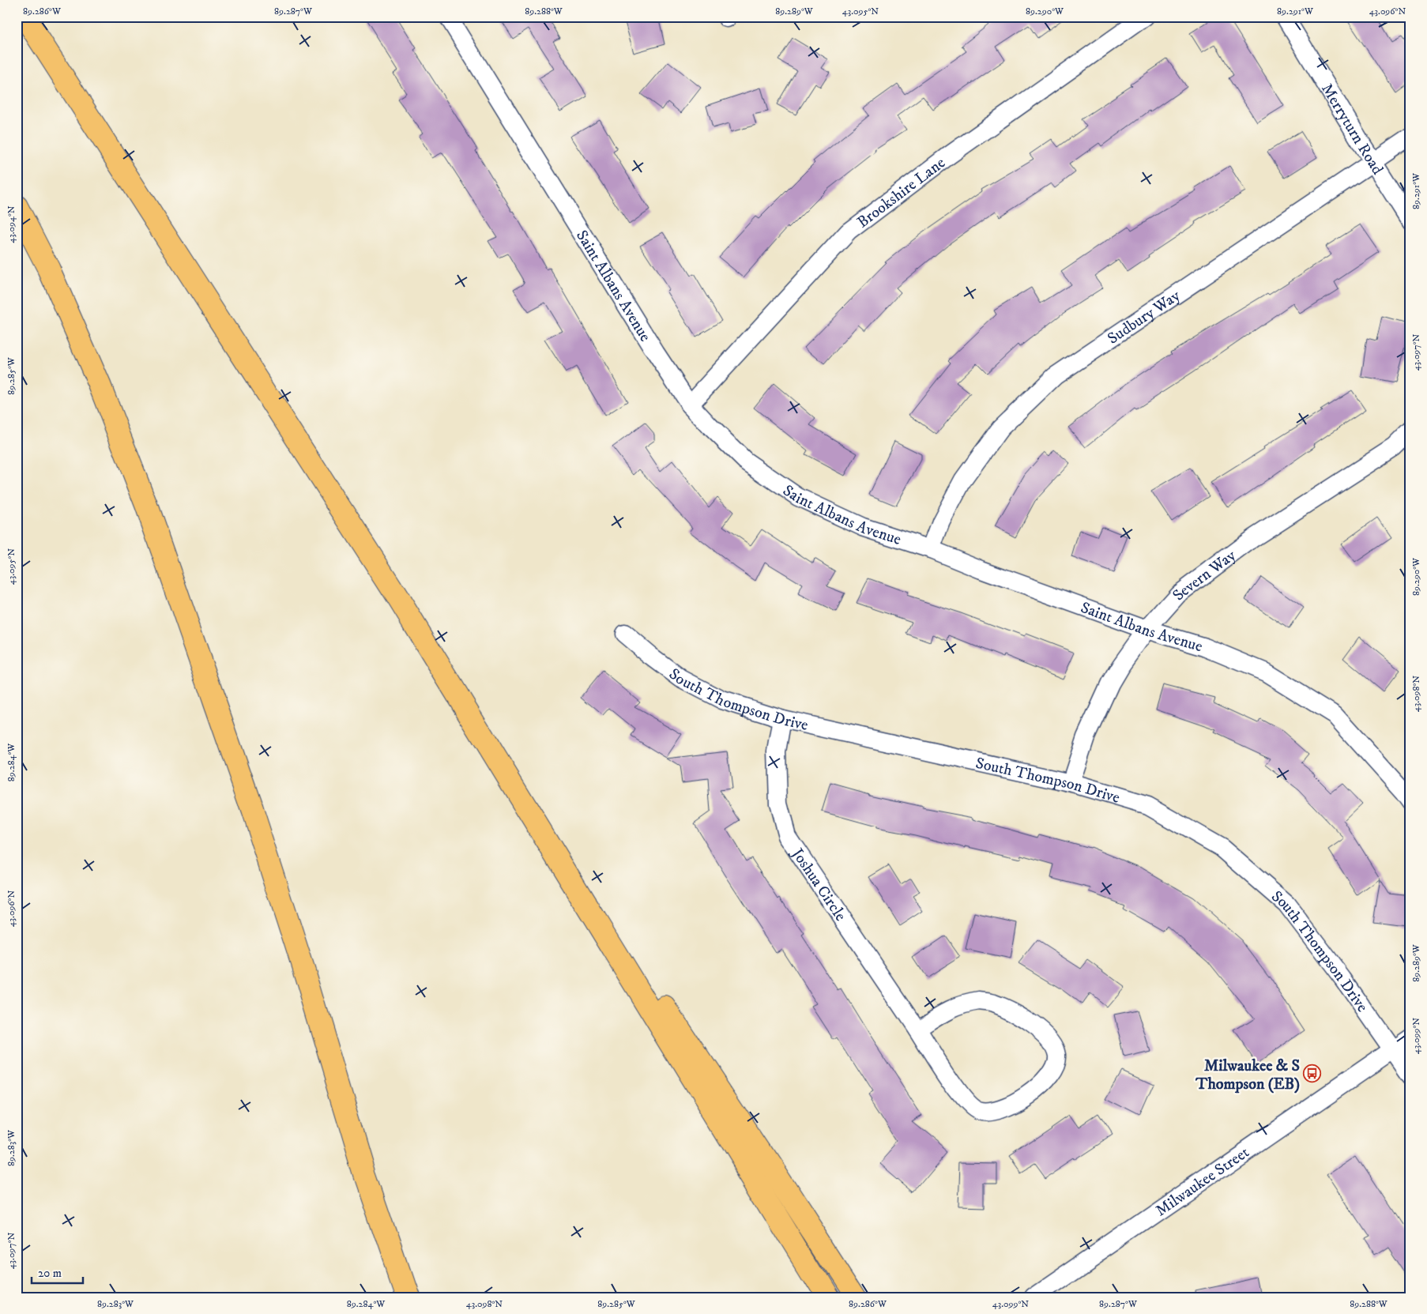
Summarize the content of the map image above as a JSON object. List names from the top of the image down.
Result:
{
  "streets": {
    "street": [
      "Merryturn Road",
      "Brookshire Lane",
      "Saint Albans Avenue",
      "Sudbury Way",
      "Severn Way",
      "South Thompson Drive",
      "Joshua Circle",
      "Milwaukee Street"
    ]
  },
  "crossings": [
    ["Merryturn Road", "Sudbury Way"],
    ["Brookshire Lane", "Saint Albans Avenue"],
    ["Saint Albans Avenue", "Sudbury Way"],
    ["Saint Albans Avenue", "Severn Way"],
    ["Severn Way", "South Thompson Drive"],
    ["South Thompson Drive", "Joshua Circle"],
    ["South Thompson Drive", "Milwaukee Street"]
  ],
  "places": {
    "bus stop": ["Milwaukee & S Thompson (EB)"]
  },
  "scale_bar": "20 m",
  "coordinates": [
    "89.286°W",
    "89.287°W",
    "89.288°W",
    "89.289°W",
    "43.095°N",
    "89.290°W",
    "89.291°W",
    "43.096°N",
    "43.094°N",
    "43.097°N",
    "89.285°W",
    "43.098°N",
    "89.284°W",
    "43.099°N",
    "89.283°W"
  ]
}
